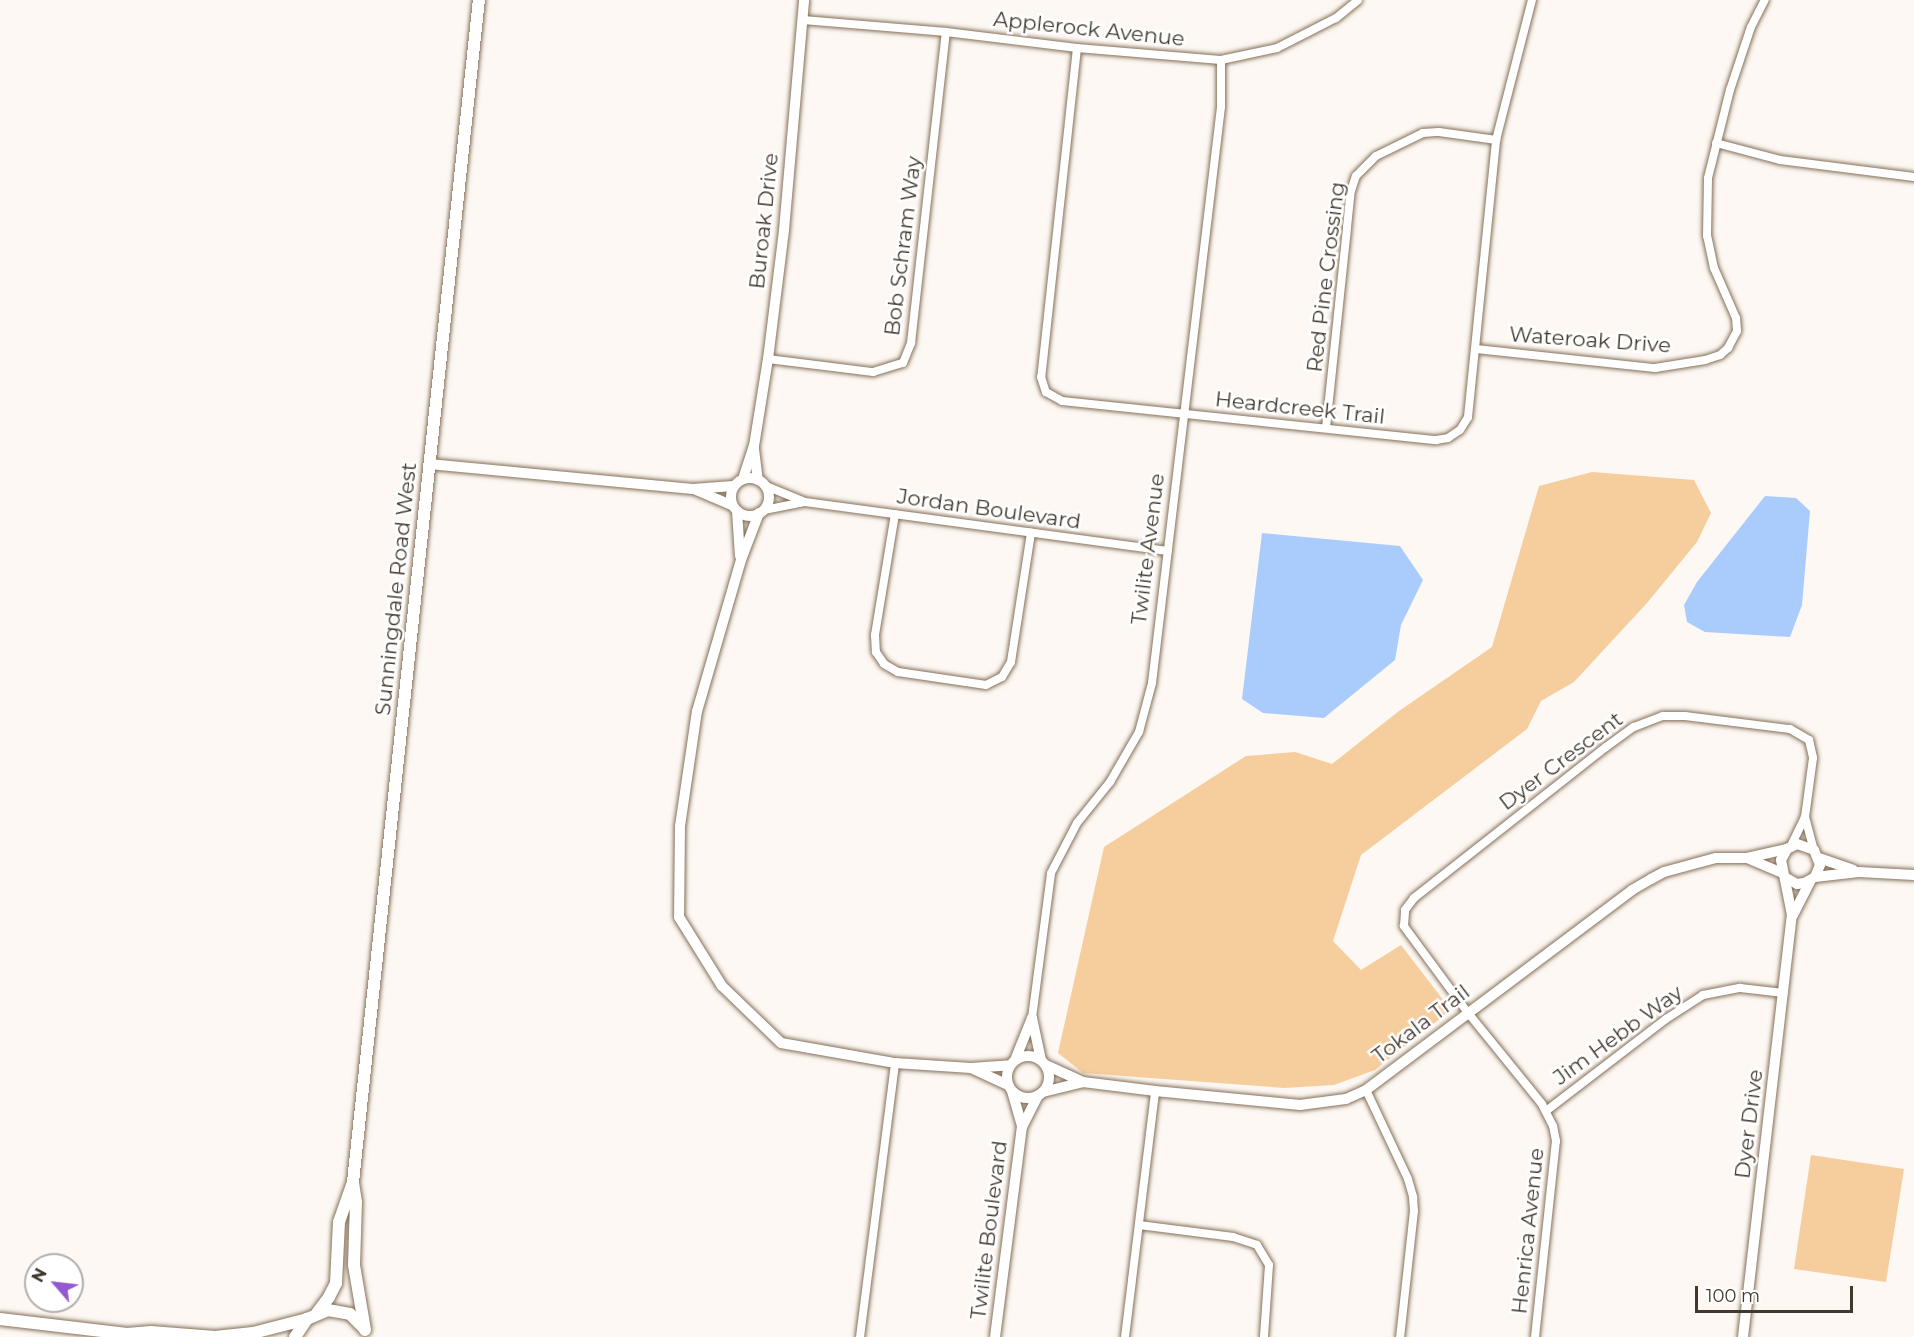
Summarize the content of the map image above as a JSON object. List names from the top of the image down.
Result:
{
  "streets": {
    "main road": ["Sunningdale Road West"],
    "street": [
      "Applerock Avenue",
      "Buroak Drive",
      "Bob Schram Way",
      "Red Pine Crossing",
      "Wateroak Drive",
      "Heardcreek Trail",
      "Jordan Boulevard",
      "Twilite Avenue",
      "Dyer Crescent",
      "Tokala Trail",
      "Jim Hebb Way",
      "Dyer Drive",
      "Twilite Boulevard",
      "Henrica Avenue"
    ]
  },
  "crossings": [
    ["Applerock Avenue", "Buroak Drive"],
    ["Applerock Avenue", "Bob Schram Way"],
    ["Applerock Avenue", "Heardcreek Trail"],
    ["Applerock Avenue", "Twilite Avenue"],
    ["Buroak Drive", "Bob Schram Way"],
    ["Buroak Drive", "Jordan Boulevard"],
    ["Red Pine Crossing", "Heardcreek Trail"],
    ["Wateroak Drive", "Heardcreek Trail"],
    ["Heardcreek Trail", "Twilite Avenue"],
    ["Jordan Boulevard", "Twilite Avenue"],
    ["Twilite Avenue", "Tokala Trail"],
    ["Twilite Avenue", "Twilite Boulevard"],
    ["Dyer Crescent", "Tokala Trail"],
    ["Dyer Crescent", "Dyer Drive"],
    ["Dyer Crescent", "Henrica Avenue"],
    ["Tokala Trail", "Dyer Drive"],
    ["Tokala Trail", "Twilite Boulevard"],
    ["Tokala Trail", "Henrica Avenue"],
    ["Jim Hebb Way", "Dyer Drive"],
    ["Jim Hebb Way", "Henrica Avenue"]
  ],
  "scale_bar": "100 m",
  "north": "top left"
}
